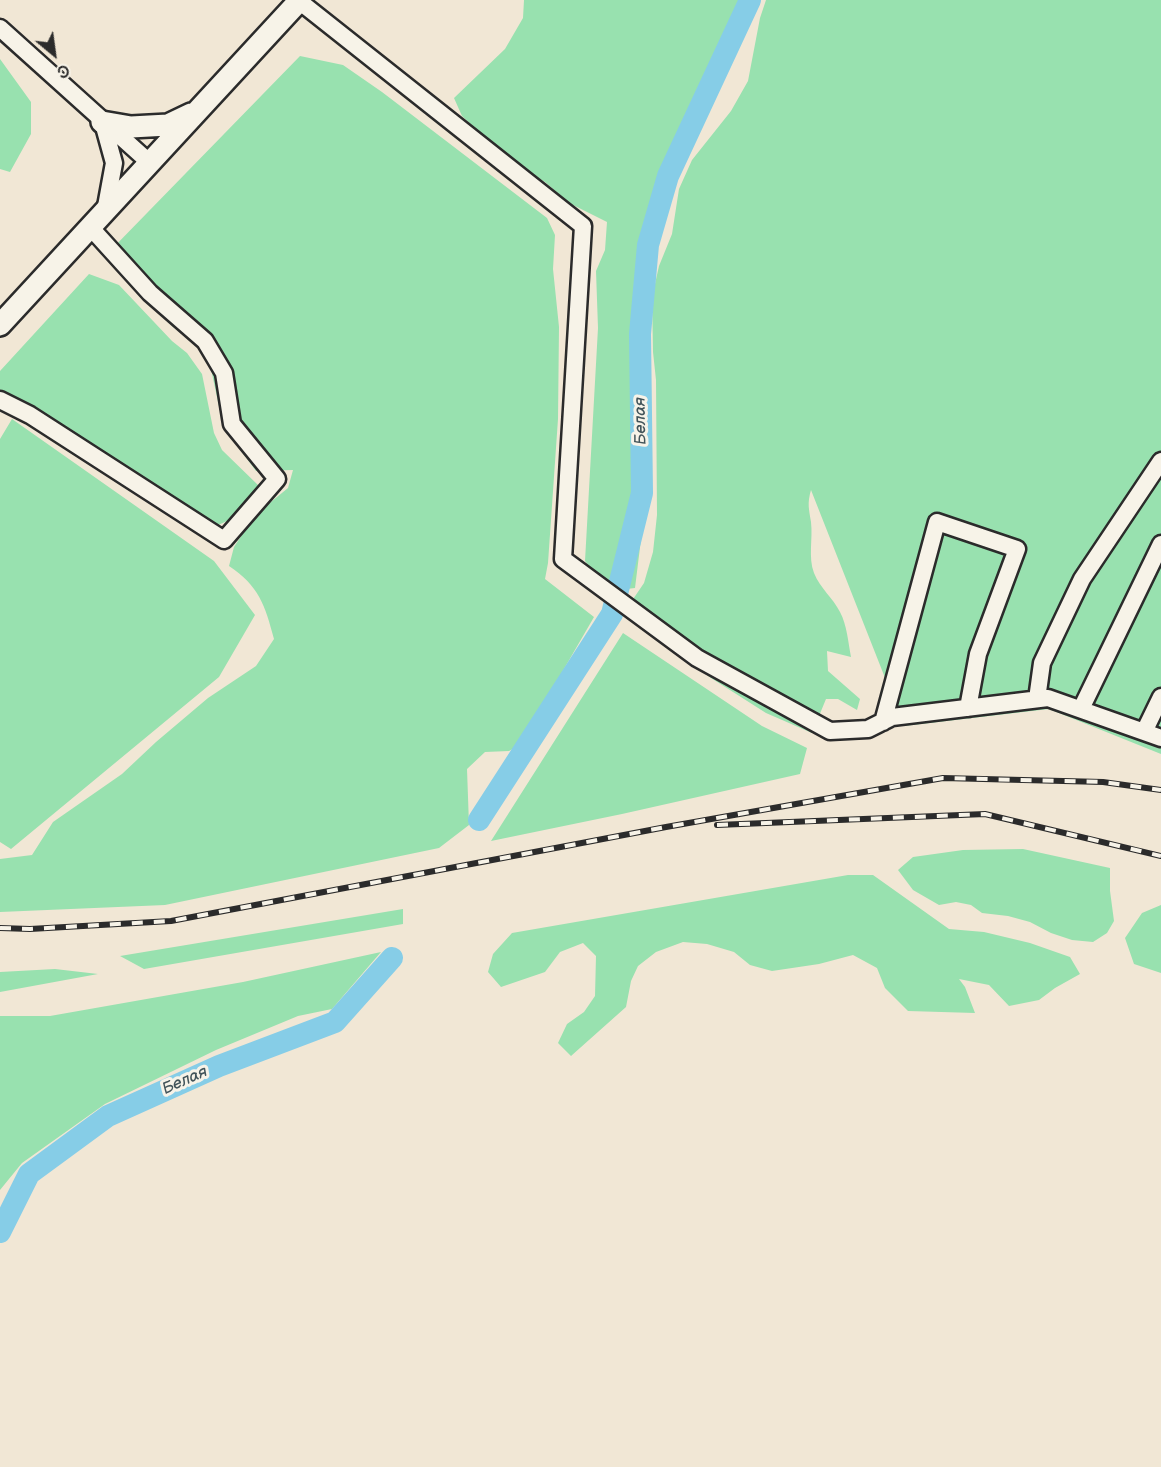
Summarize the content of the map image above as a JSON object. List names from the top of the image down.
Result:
{
  "water": ["Белая"],
  "north": "bottom right"
}
